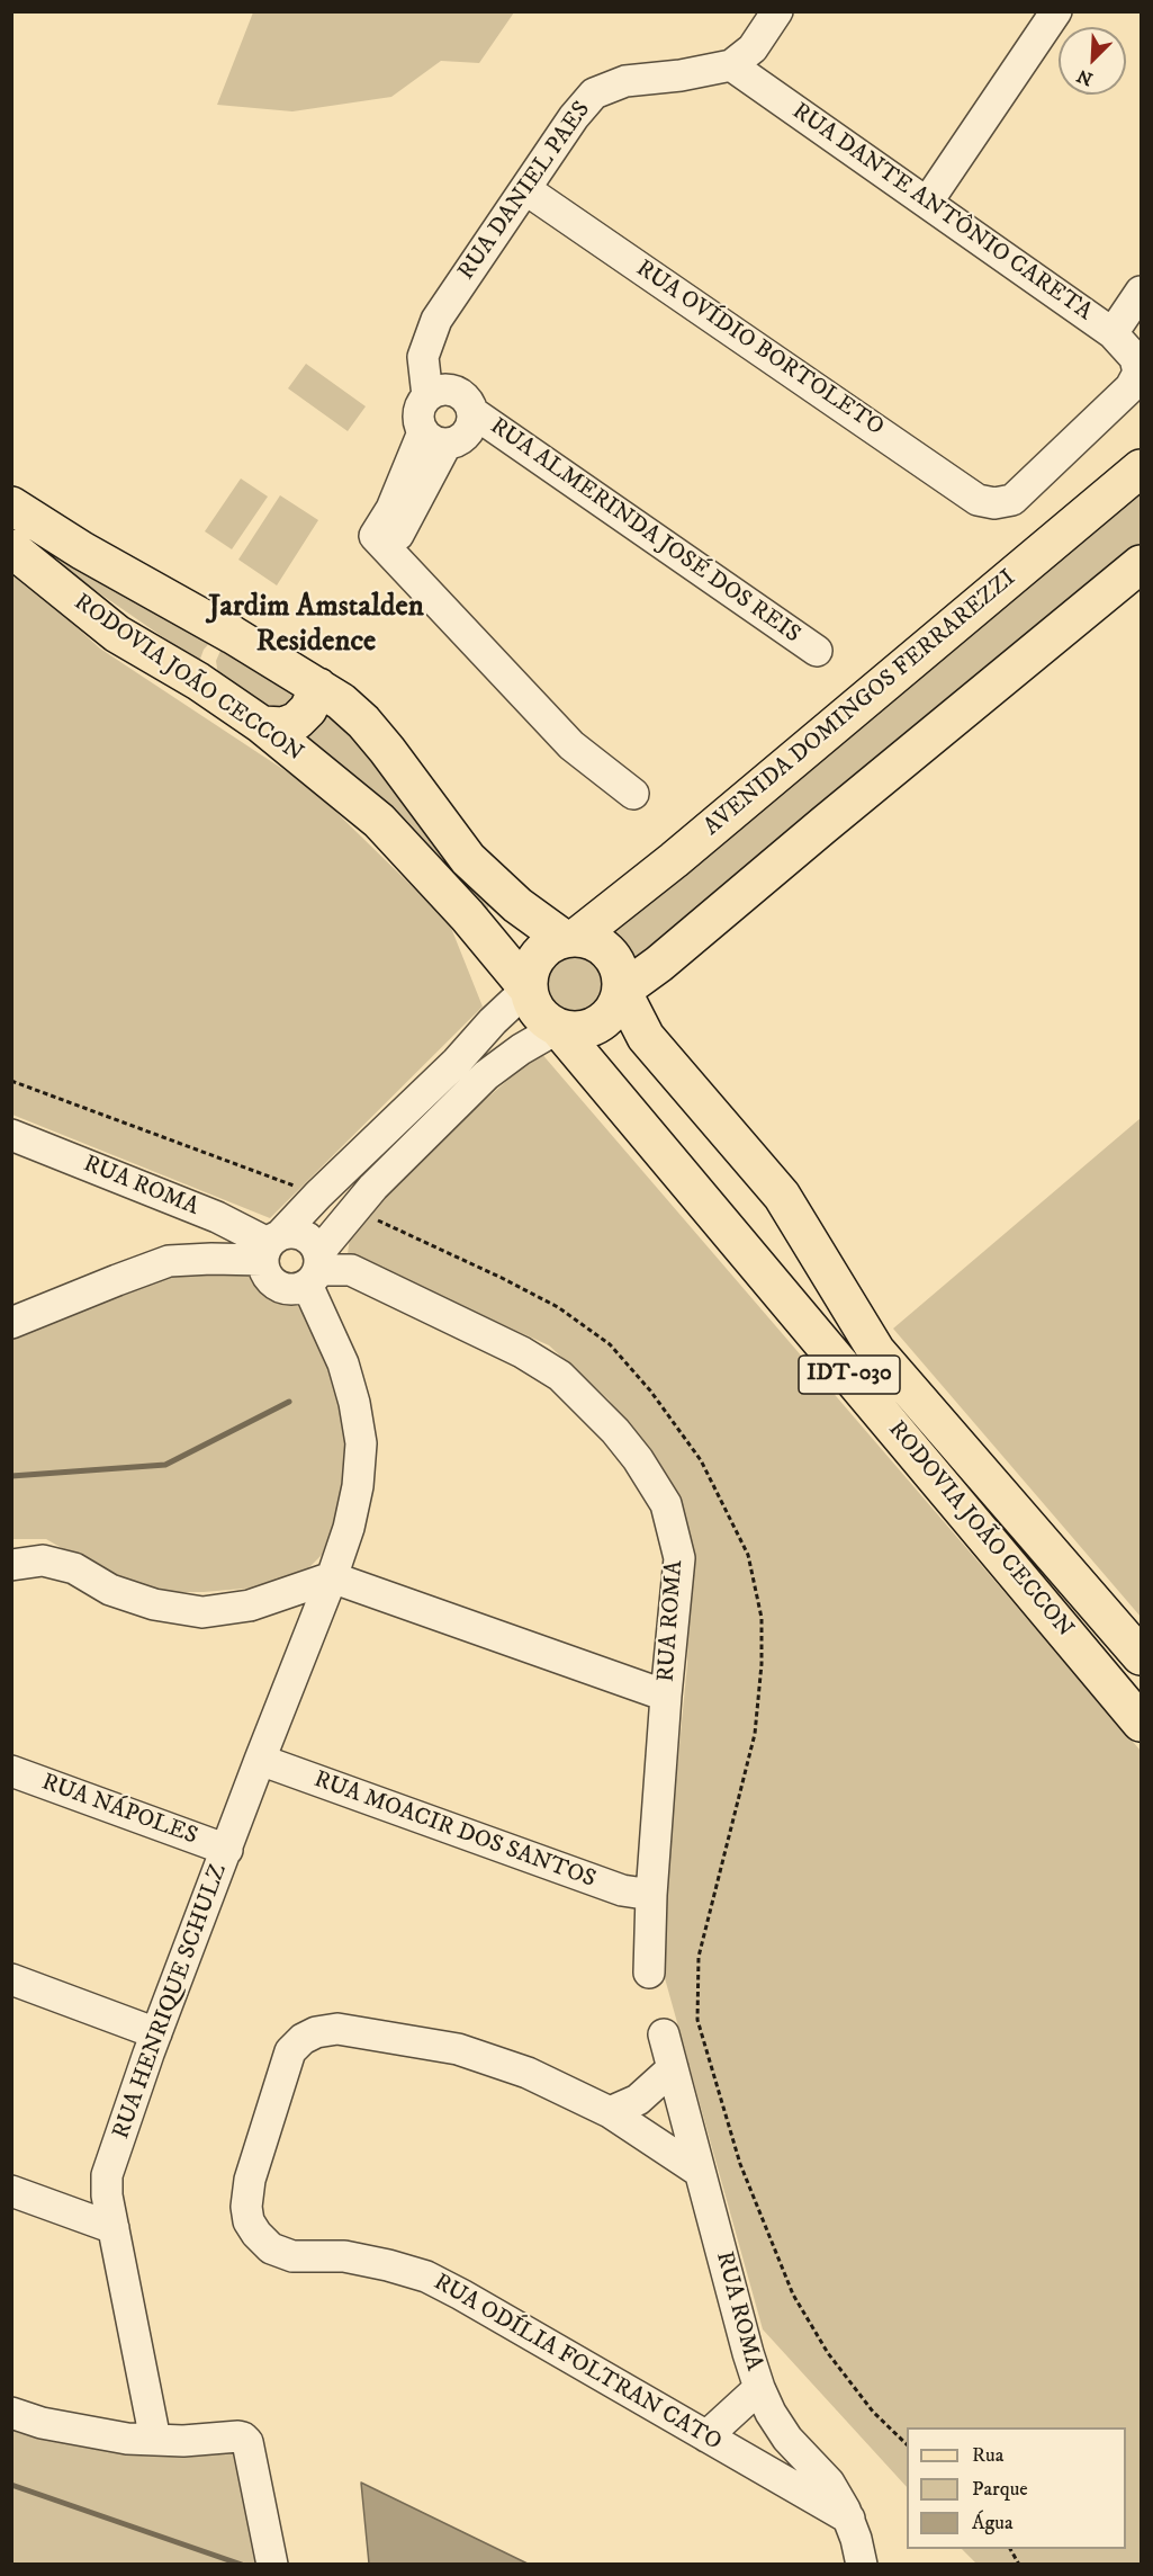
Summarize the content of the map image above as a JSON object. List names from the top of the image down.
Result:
{
  "streets": {
    "main road": ["RODOVIA JOÃO CECCON", "AVENIDA DOMINGOS FERRAREZZI", "IDT-030"],
    "street": [
      "RUA DANIEL PAES",
      "RUA DANTE ANTÔNIO CARETA",
      "RUA OVÍDIO BORTOLETO",
      "RUA ALMERINDA JOSÉ DOS REIS",
      "RUA ROMA",
      "RUA NÁPOLES",
      "RUA MOACIR DOS SANTOS",
      "RUA HENRIQUE SCHULZ",
      "RUA ODÍLIA FOLTRAN CATO"
    ]
  },
  "crossings": [
    ["RUA DANIEL PAES", "RUA DANTE ANTÔNIO CARETA"],
    ["RUA DANIEL PAES", "RUA OVÍDIO BORTOLETO"],
    ["RUA DANIEL PAES", "RUA ALMERINDA JOSÉ DOS REIS"],
    ["RUA DANTE ANTÔNIO CARETA", "RUA OVÍDIO BORTOLETO"],
    ["RODOVIA JOÃO CECCON", "AVENIDA DOMINGOS FERRAREZZI"],
    ["RUA ROMA", "RUA MOACIR DOS SANTOS"],
    ["RUA ROMA", "RUA HENRIQUE SCHULZ"],
    ["RUA ROMA", "RUA ODÍLIA FOLTRAN CATO"],
    ["RUA NÁPOLES", "RUA HENRIQUE SCHULZ"],
    ["RUA MOACIR DOS SANTOS", "RUA HENRIQUE SCHULZ"]
  ],
  "districts": ["Jardim Amstalden Residence"],
  "legend": ["Rua", "Parque", "Água"],
  "north": "bottom left"
}
